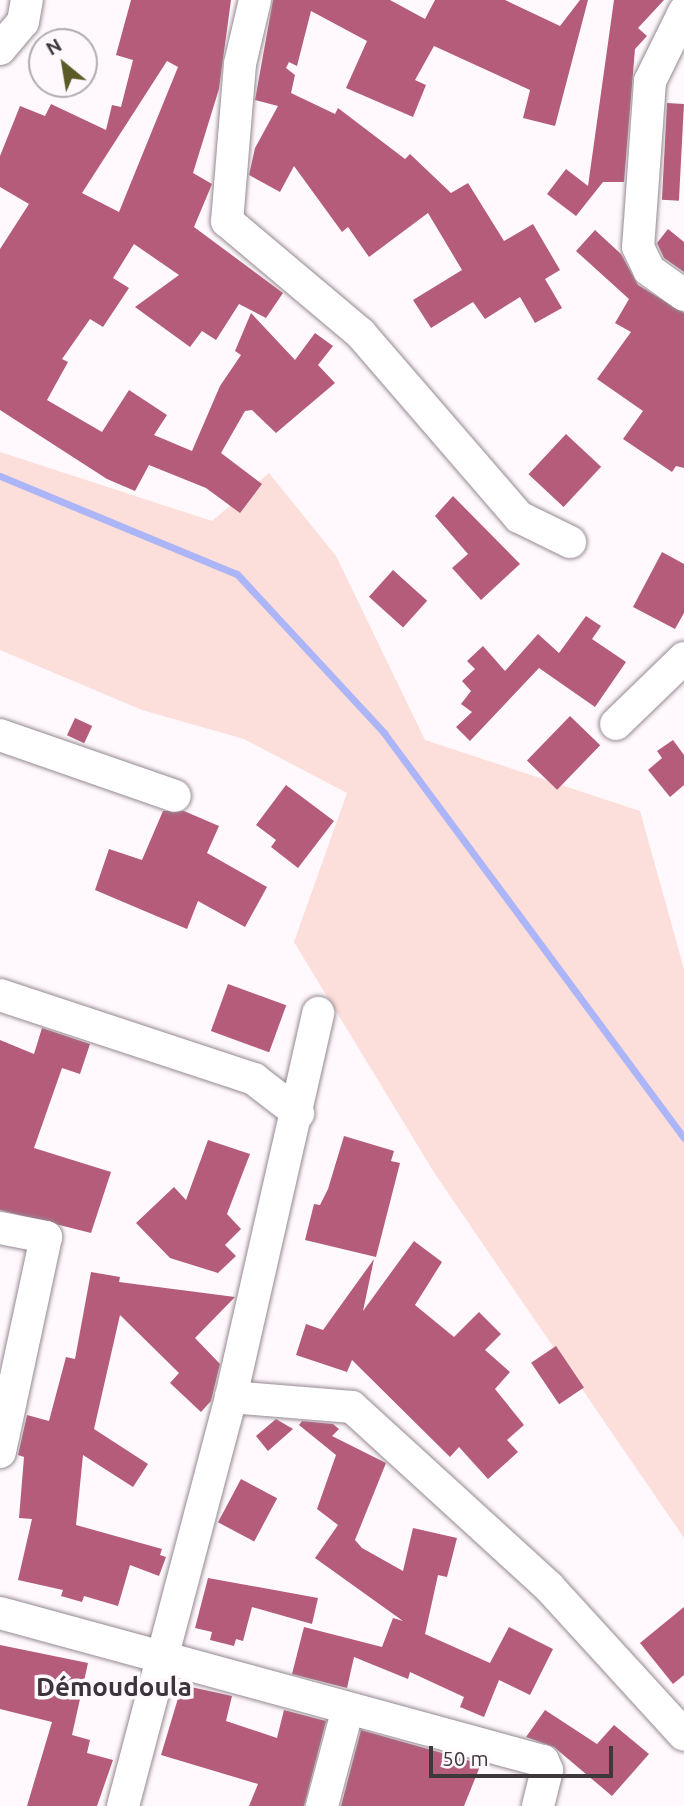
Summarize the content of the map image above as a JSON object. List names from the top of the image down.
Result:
{
  "districts": ["Démoudoula"],
  "scale_bar": "50 m",
  "north": "top left"
}
